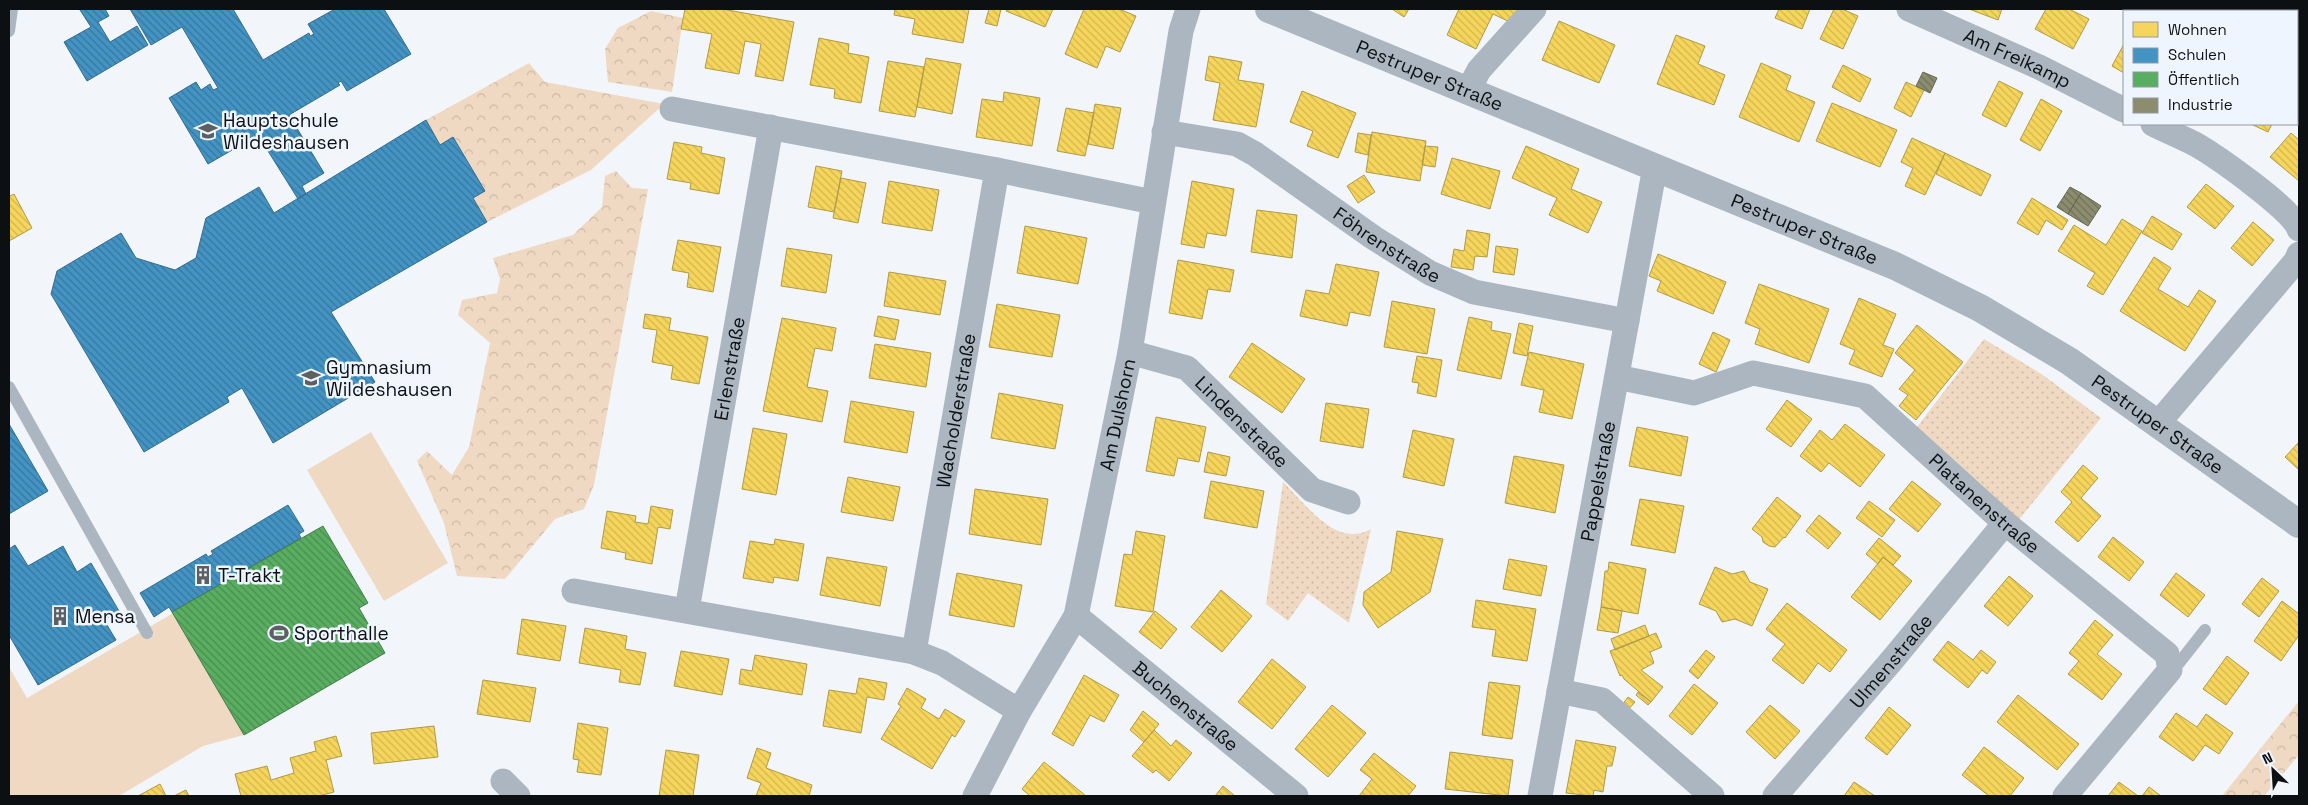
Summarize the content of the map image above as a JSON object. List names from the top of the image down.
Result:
{
  "streets": {
    "street": [
      "Am Freikamp",
      "Pestruper Straße",
      "Föhrenstraße",
      "Erlenstraße",
      "Wacholderstraße",
      "Am Dulshorn",
      "Lindenstraße",
      "Pappelstraße",
      "Platanenstraße",
      "Ulmenstraße",
      "Buchenstraße"
    ]
  },
  "crossings": [
    ["Pestruper Straße", "Pappelstraße"],
    ["Föhrenstraße", "Am Dulshorn"],
    ["Föhrenstraße", "Pappelstraße"],
    ["Am Dulshorn", "Lindenstraße"],
    ["Am Dulshorn", "Buchenstraße"],
    ["Pappelstraße", "Platanenstraße"],
    ["Platanenstraße", "Ulmenstraße"]
  ],
  "places": {
    "school or university": ["Hauptschule Wildeshausen", "Gymnasium Wildeshausen"],
    "building": ["T-Trakt", "Mensa"],
    "sports": ["Sporthalle"]
  },
  "legend": [
    "Wohnen",
    "Schulen",
    "Öffentlich",
    "Industrie"
  ],
  "north": "top left"
}
